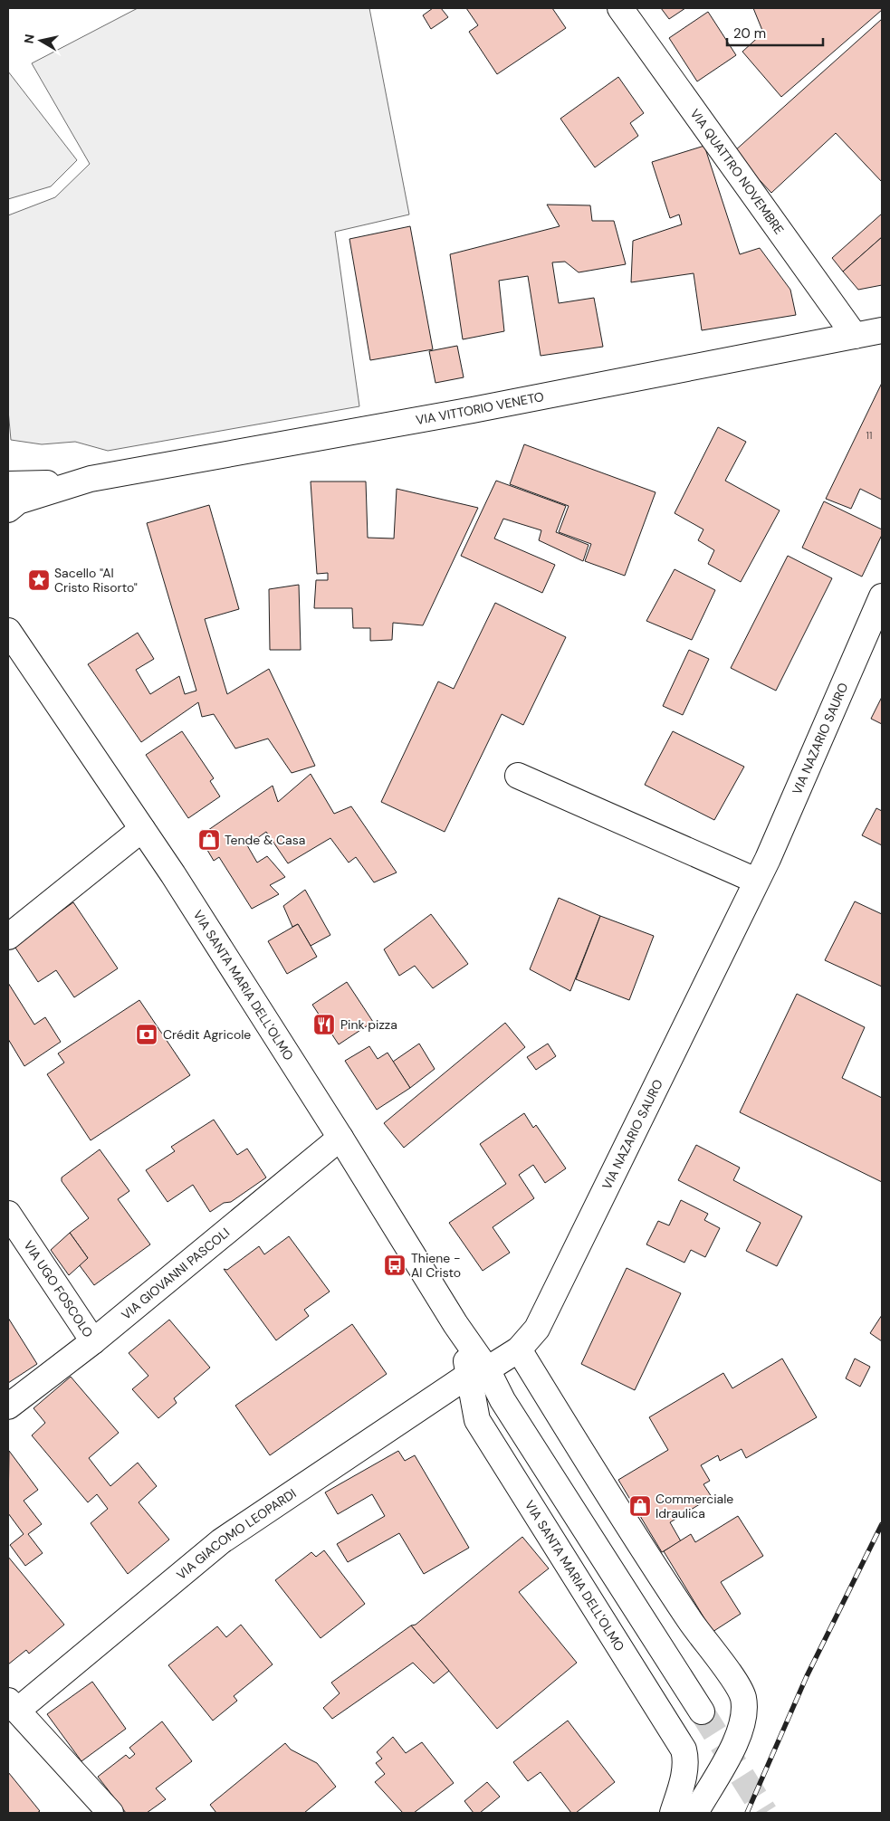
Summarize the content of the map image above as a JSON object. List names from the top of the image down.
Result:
{
  "streets": {
    "street": [
      "VIA QUATTRO NOVEMBRE",
      "VIA VITTORIO VENETO",
      "VIA NAZARIO SAURO",
      "VIA SANTA MARIA DELL'OLMO",
      "VIA GIOVANNI PASCOLI",
      "VIA UGO FOSCOLO",
      "VIA GIACOMO LEOPARDI"
    ]
  },
  "crossings": [
    ["VIA QUATTRO NOVEMBRE", "VIA VITTORIO VENETO"],
    ["VIA NAZARIO SAURO", "VIA SANTA MARIA DELL'OLMO"],
    ["VIA NAZARIO SAURO", "VIA GIACOMO LEOPARDI"],
    ["VIA SANTA MARIA DELL'OLMO", "VIA GIOVANNI PASCOLI"],
    ["VIA SANTA MARIA DELL'OLMO", "VIA GIACOMO LEOPARDI"],
    ["VIA GIOVANNI PASCOLI", "VIA UGO FOSCOLO"]
  ],
  "places": {
    "place": ["Sacello \"Al Cristo Risorto\""],
    "shop": ["Tende & Casa", "Commerciale Idraulica"],
    "restaurant": ["Pink pizza"],
    "bank": ["Crédit Agricole"],
    "bus stop": ["Thiene - Al Cristo"]
  },
  "house_numbers": ["11"],
  "scale_bar": "20 m",
  "north": "left"
}
